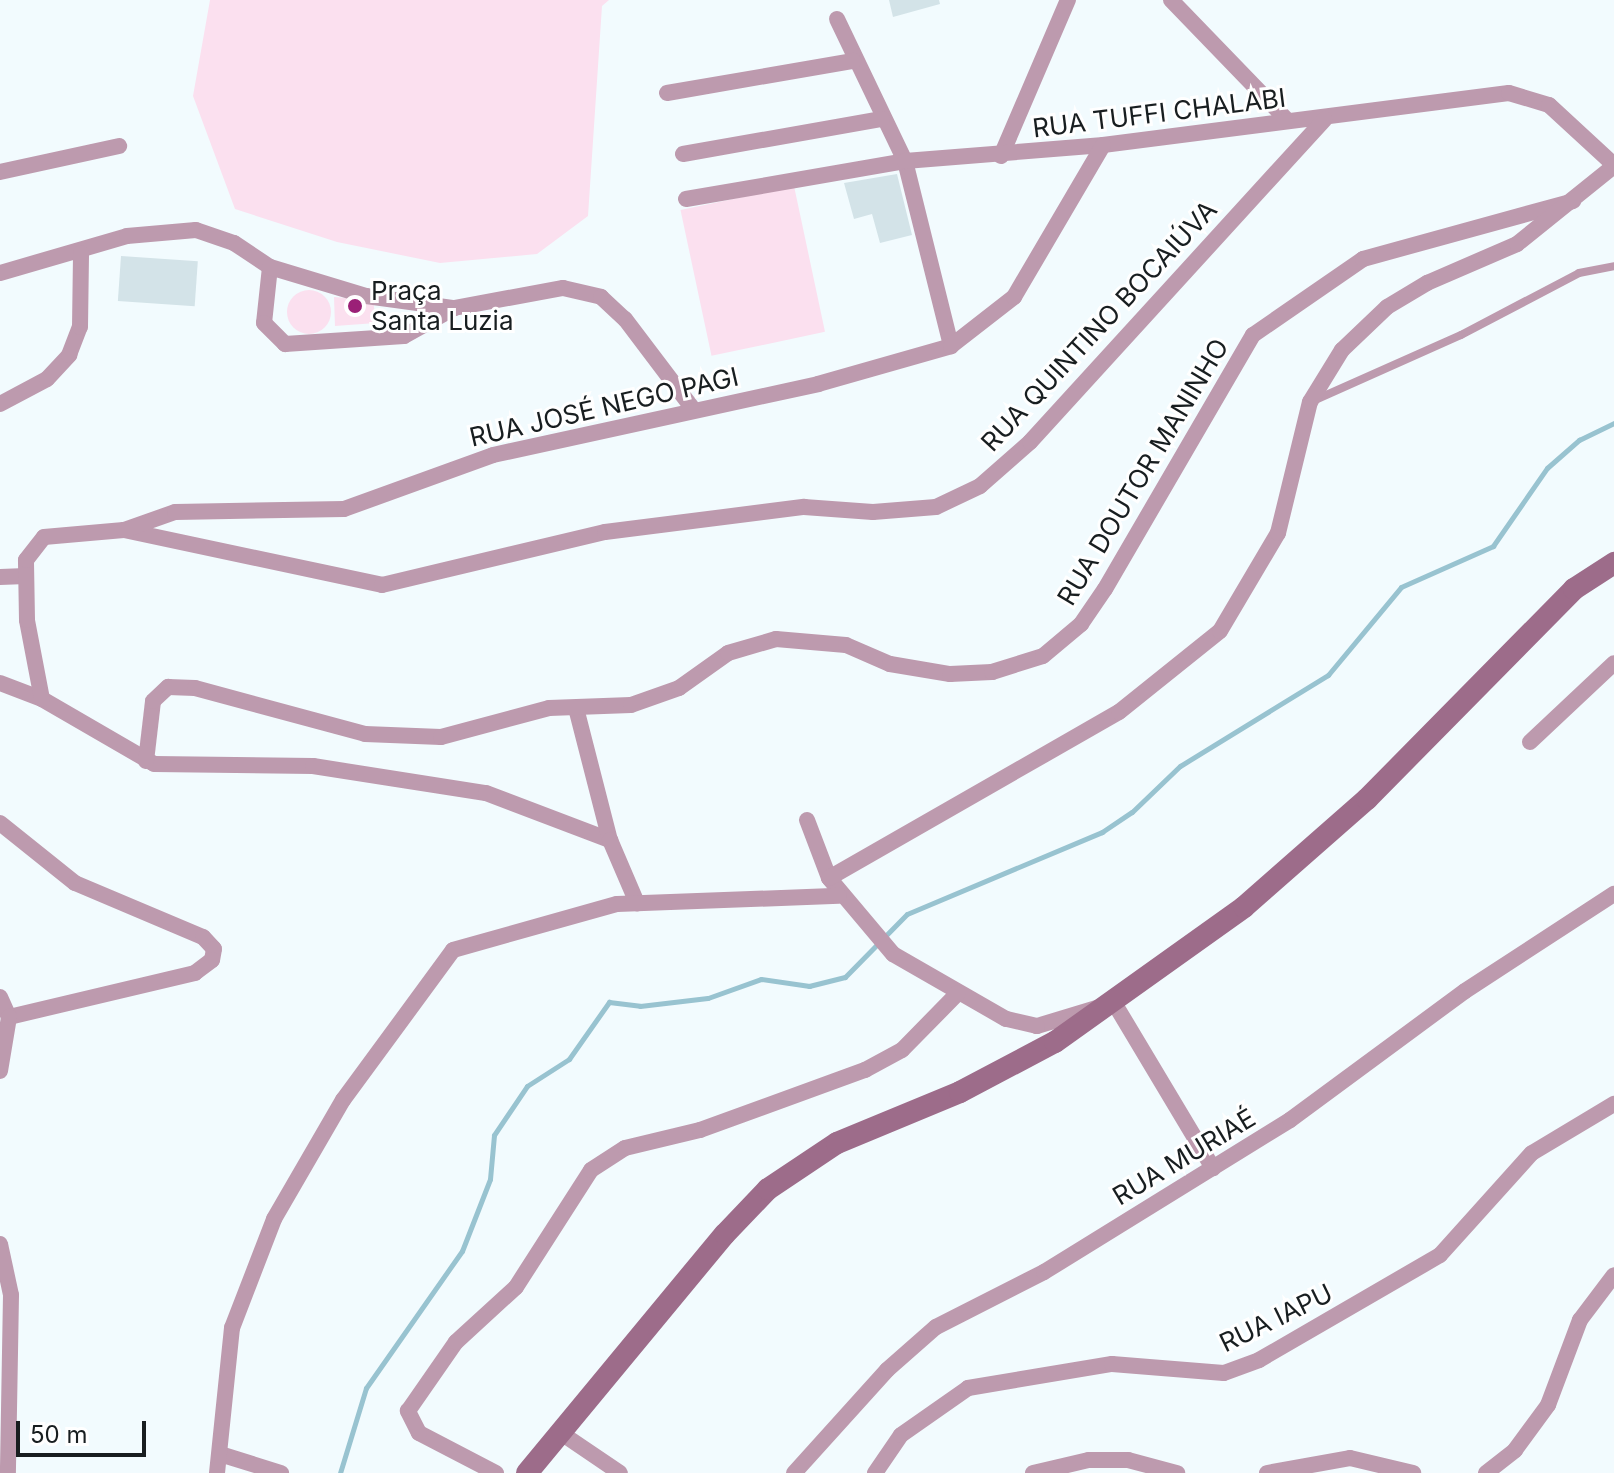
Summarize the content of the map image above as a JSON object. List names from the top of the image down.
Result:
{
  "streets": {
    "street": [
      "RUA TUFFI CHALABI",
      "RUA QUINTINO BOCAIÚVA",
      "RUA JOSÉ NEGO PAGI",
      "RUA DOUTOR MANINHO",
      "RUA MURIAÉ",
      "RUA IAPU"
    ]
  },
  "crossings": [
    ["RUA TUFFI CHALABI", "RUA QUINTINO BOCAIÚVA"],
    ["RUA TUFFI CHALABI", "RUA JOSÉ NEGO PAGI"],
    ["RUA TUFFI CHALABI", "RUA DOUTOR MANINHO"],
    ["RUA QUINTINO BOCAIÚVA", "RUA JOSÉ NEGO PAGI"]
  ],
  "places": ["Praça Santa Luzia"],
  "scale_bar": "50 m"
}
